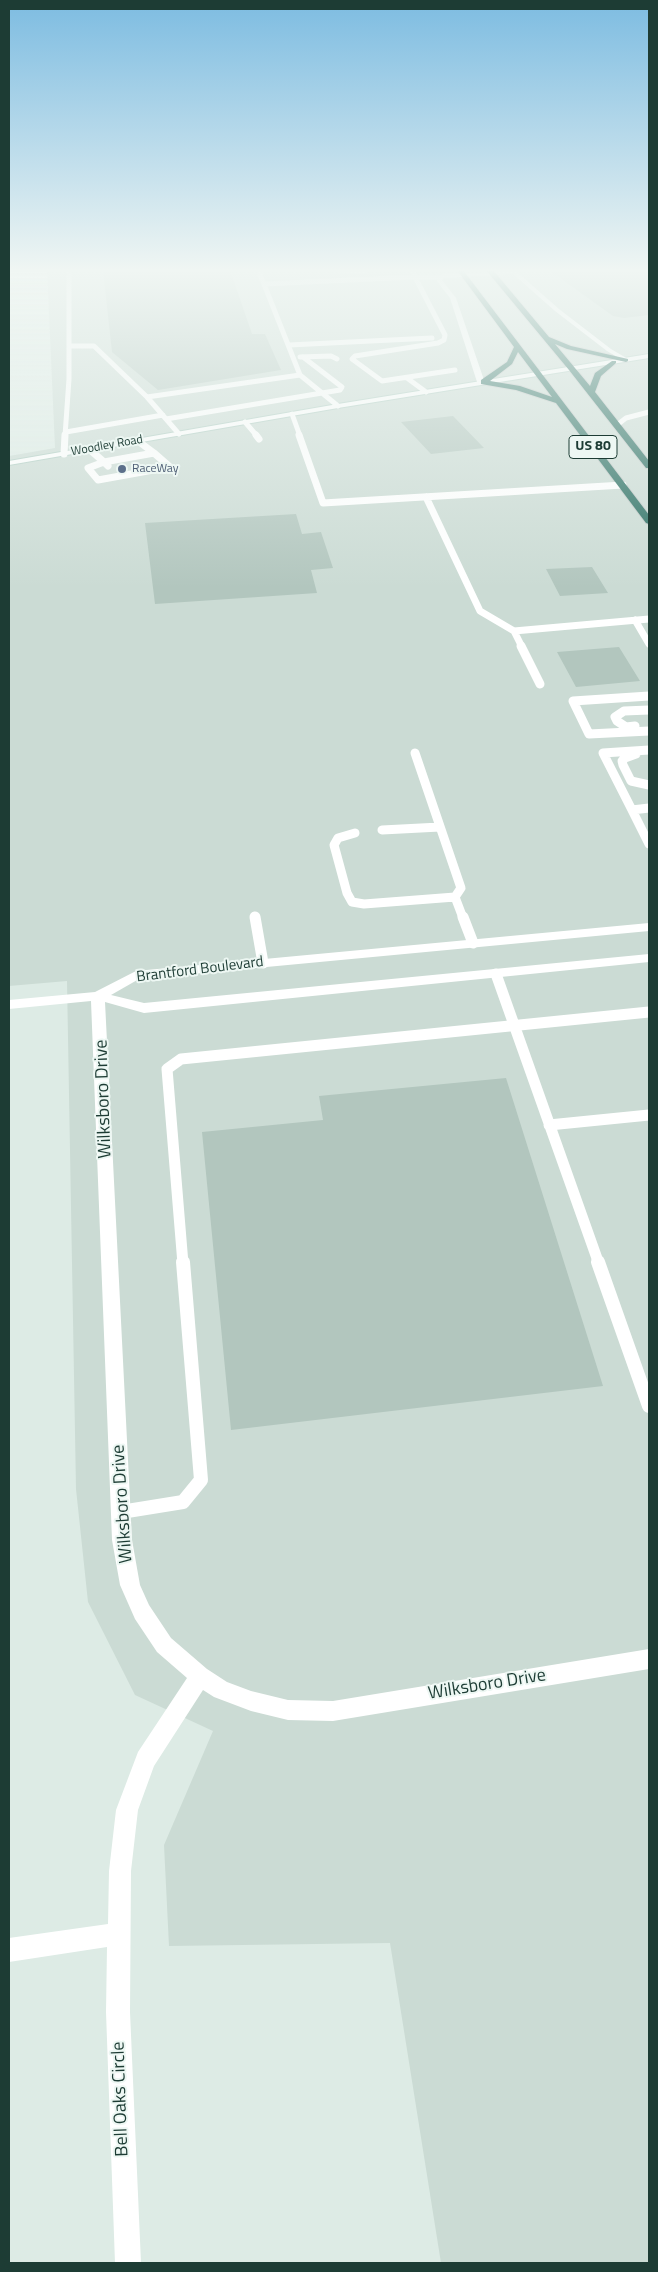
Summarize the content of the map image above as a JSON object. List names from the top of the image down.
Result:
{
  "streets": {
    "highway": ["US 80"],
    "street": [
      "Woodley Road",
      "Brantford Boulevard",
      "Wilksboro Drive",
      "Bell Oaks Circle"
    ]
  },
  "crossings": [
    ["Brantford Boulevard", "Wilksboro Drive"],
    ["Wilksboro Drive", "Bell Oaks Circle"]
  ],
  "places": ["RaceWay"]
}
